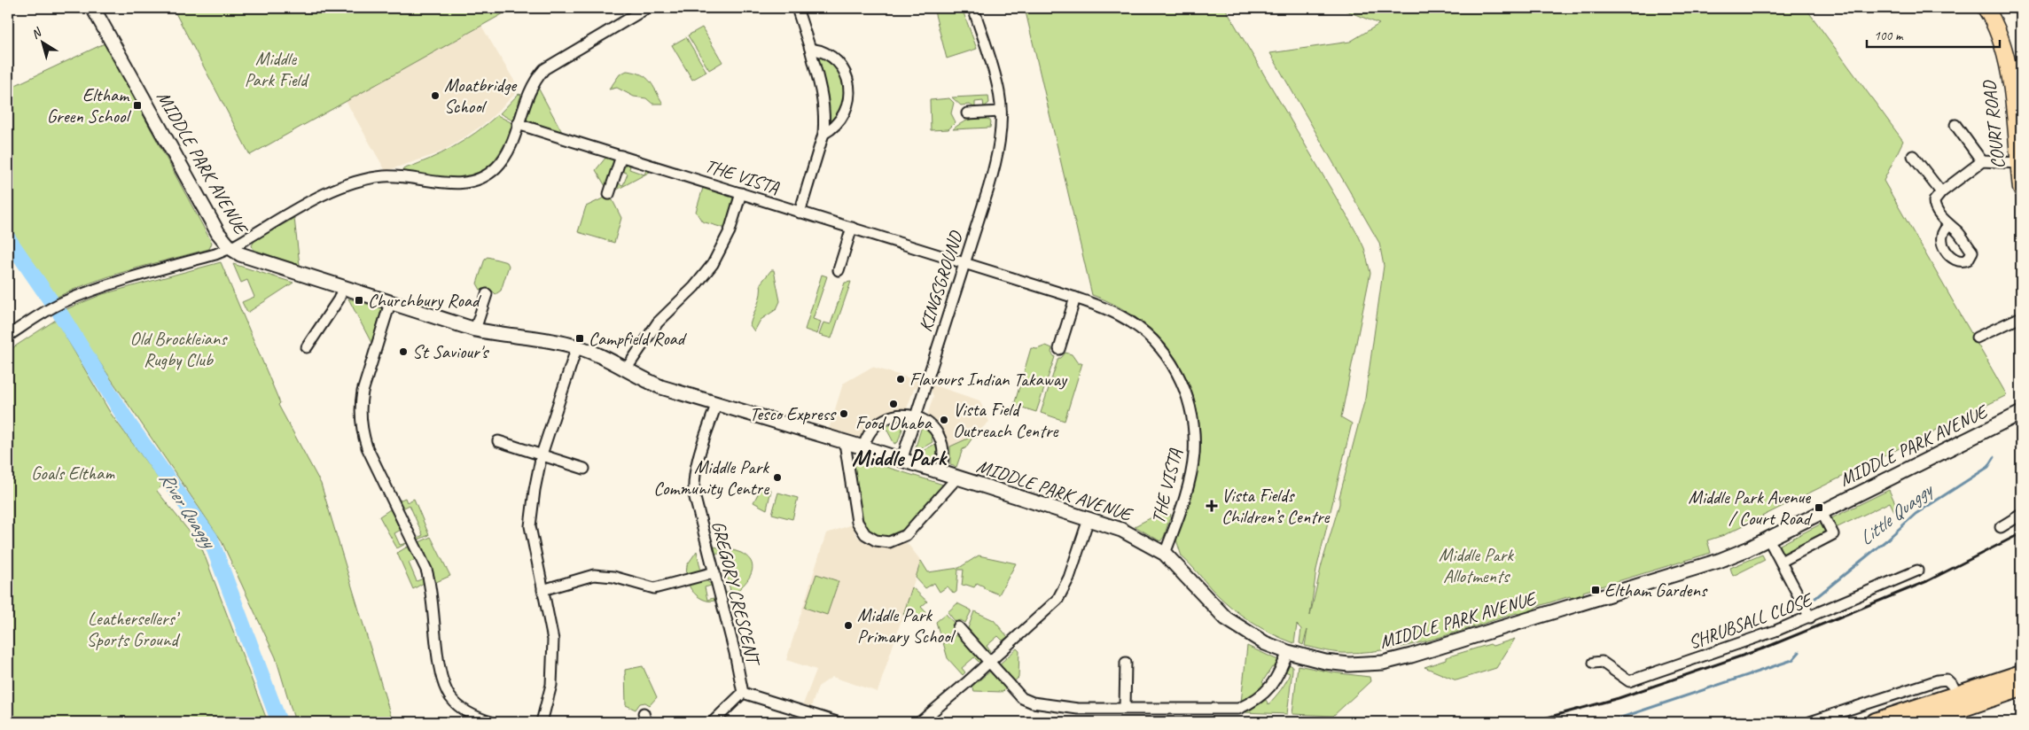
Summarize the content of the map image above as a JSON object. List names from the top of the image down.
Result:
{
  "streets": {
    "main road": ["COURT ROAD"],
    "street": [
      "MIDDLE PARK AVENUE",
      "THE VISTA",
      "KINGSGROUND",
      "GREGORY CRESCENT",
      "SHRUBSALL CLOSE"
    ]
  },
  "crossings": [
    ["MIDDLE PARK AVENUE", "THE VISTA"],
    ["MIDDLE PARK AVENUE", "KINGSGROUND"],
    ["MIDDLE PARK AVENUE", "GREGORY CRESCENT"],
    ["THE VISTA", "KINGSGROUND"]
  ],
  "districts": ["Middle Park"],
  "water": ["River Quaggy", "Little Quaggy"],
  "parks": [
    "Middle Park Field",
    "Old Brockleians Rugby Club",
    "Goals Eltham",
    "Middle Park Allotments",
    "Leathersellers’ Sports Ground"
  ],
  "places": {
    "other": [
      "Moatbridge School",
      "St Saviour's",
      "Flavours Indian Takaway",
      "Food Dhaba",
      "Tesco Express",
      "Vista Field Outreach Centre",
      "Middle Park Community Centre",
      "Middle Park Primary School"
    ],
    "transit": [
      "Eltham Green School",
      "Churchbury Road",
      "Campfield Road",
      "Middle Park Avenue / Court Road",
      "Eltham Gardens"
    ],
    "health": ["Vista Fields Children’s Centre"]
  },
  "scale_bar": "100 m",
  "north": "top left"
}
